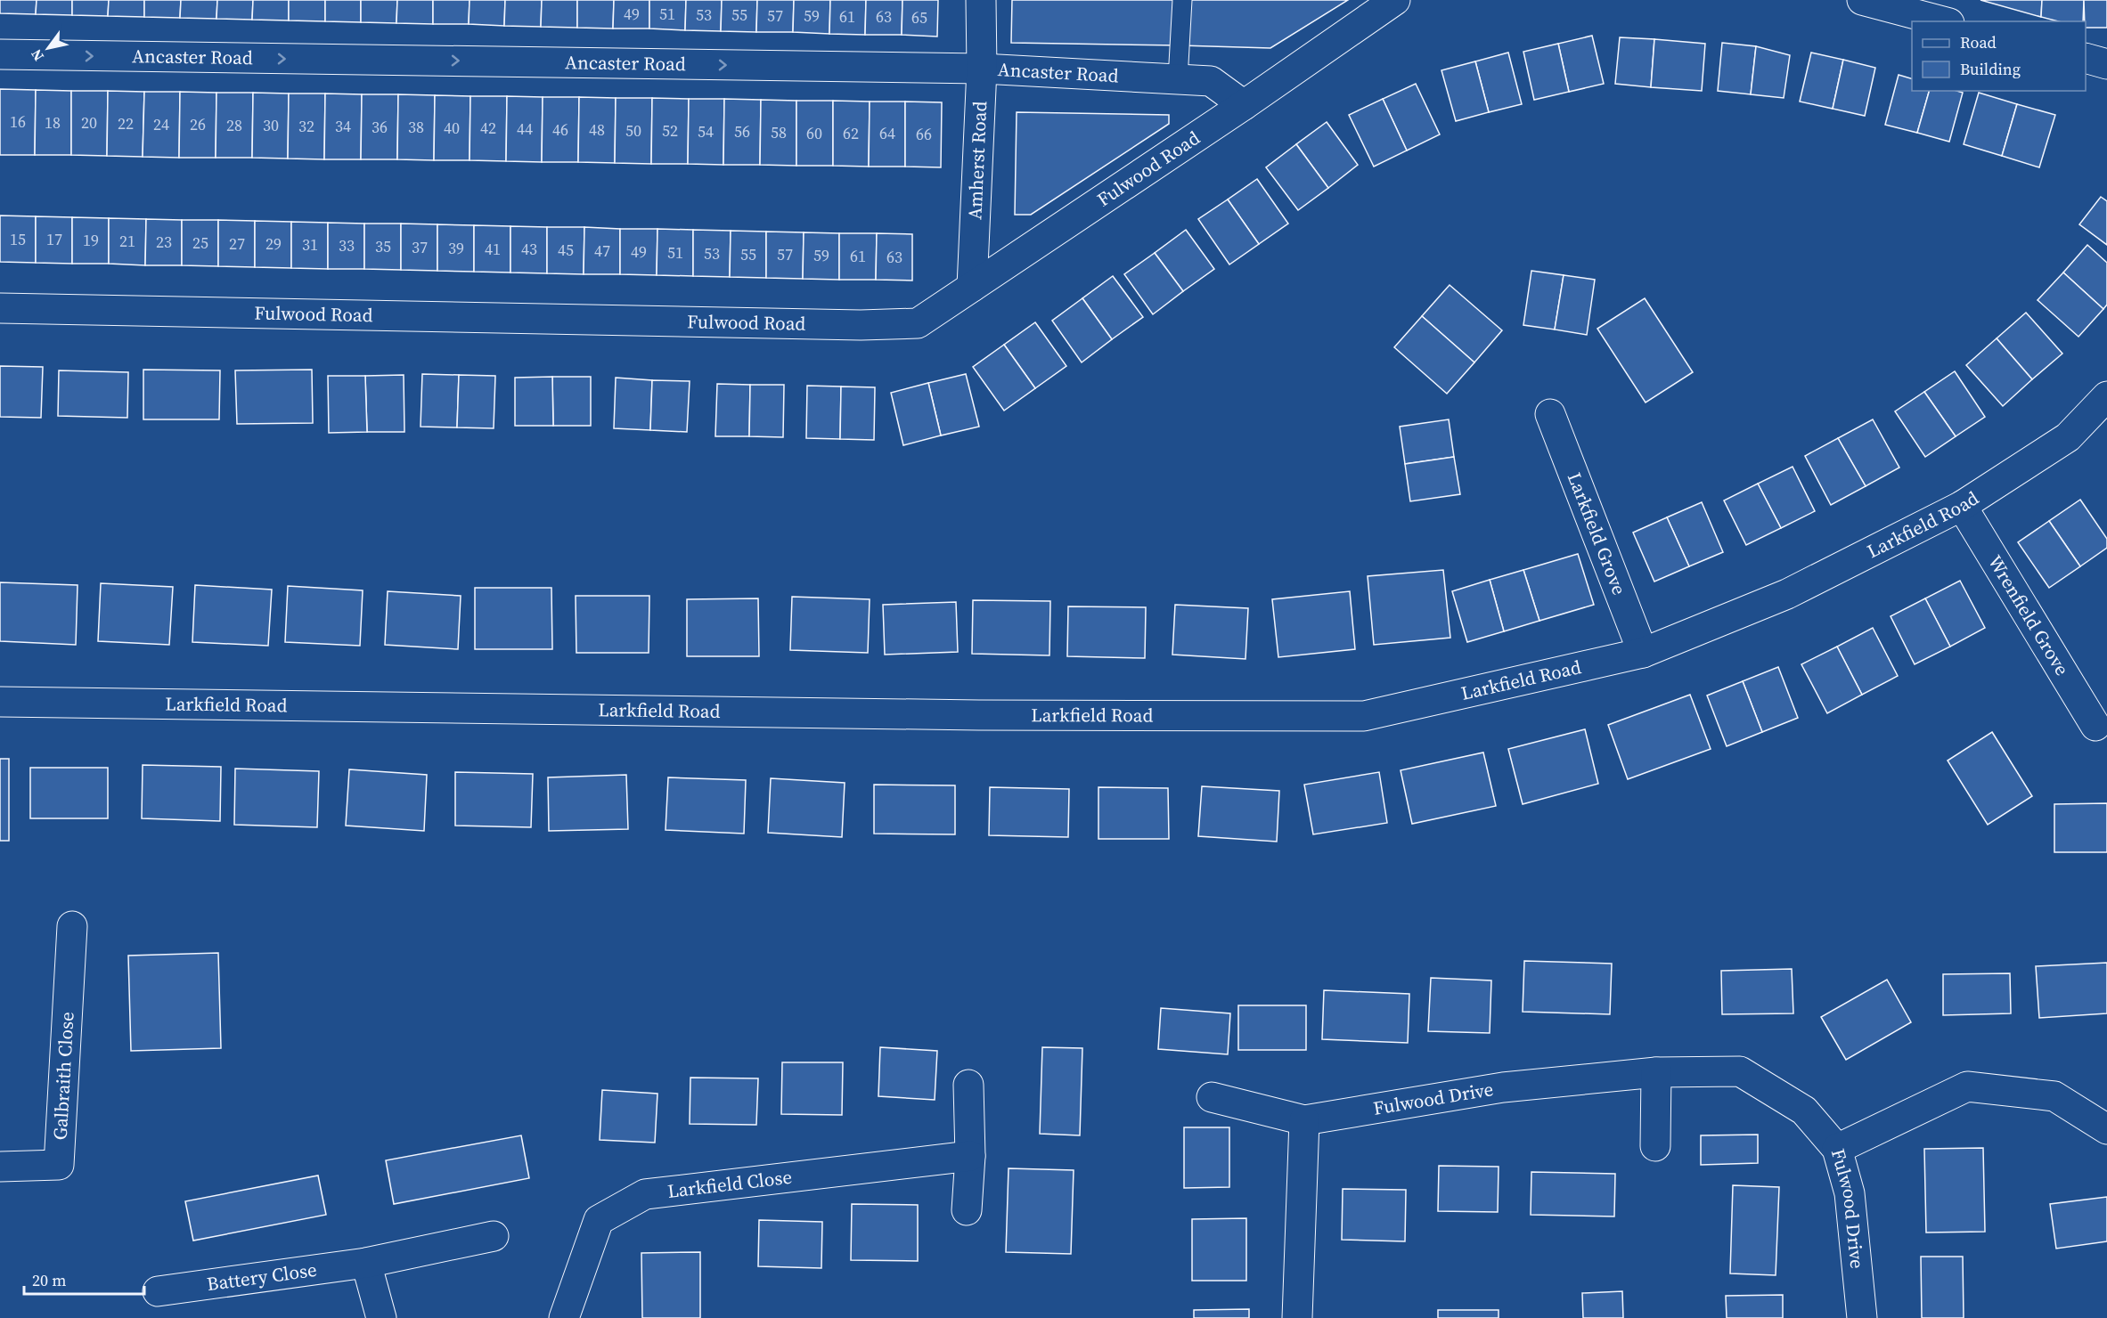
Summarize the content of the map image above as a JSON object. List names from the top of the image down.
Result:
{
  "streets": {
    "street": [
      "Ancaster Road",
      "Amherst Road",
      "Fulwood Road",
      "Larkfield Road",
      "Larkfield Grove",
      "Wrenfield Grove",
      "Galbraith Close",
      "Fulwood Drive",
      "Larkfield Close",
      "Battery Close"
    ]
  },
  "crossings": [
    ["Ancaster Road", "Amherst Road"],
    ["Ancaster Road", "Fulwood Road"],
    ["Amherst Road", "Fulwood Road"],
    ["Larkfield Road", "Larkfield Grove"],
    ["Larkfield Road", "Wrenfield Grove"]
  ],
  "one_way": ["Ancaster Road"],
  "house_numbers": [
    "49",
    "51",
    "53",
    "55",
    "57",
    "59",
    "61",
    "63",
    "65",
    "16",
    "18",
    "20",
    "22",
    "24",
    "26",
    "28",
    "30",
    "32",
    "34",
    "36",
    "38",
    "40",
    "42",
    "44",
    "46",
    "48",
    "50",
    "52",
    "54",
    "56",
    "58",
    "60",
    "62",
    "64",
    "66",
    "15",
    "17",
    "19",
    "21",
    "23",
    "25",
    "27",
    "29",
    "31",
    "33",
    "35",
    "37",
    "39",
    "41",
    "43",
    "45",
    "47",
    "49",
    "51",
    "53",
    "55",
    "57",
    "59",
    "61",
    "63"
  ],
  "legend": ["Road", "Building"],
  "scale_bar": "20 m",
  "north": "bottom left"
}
